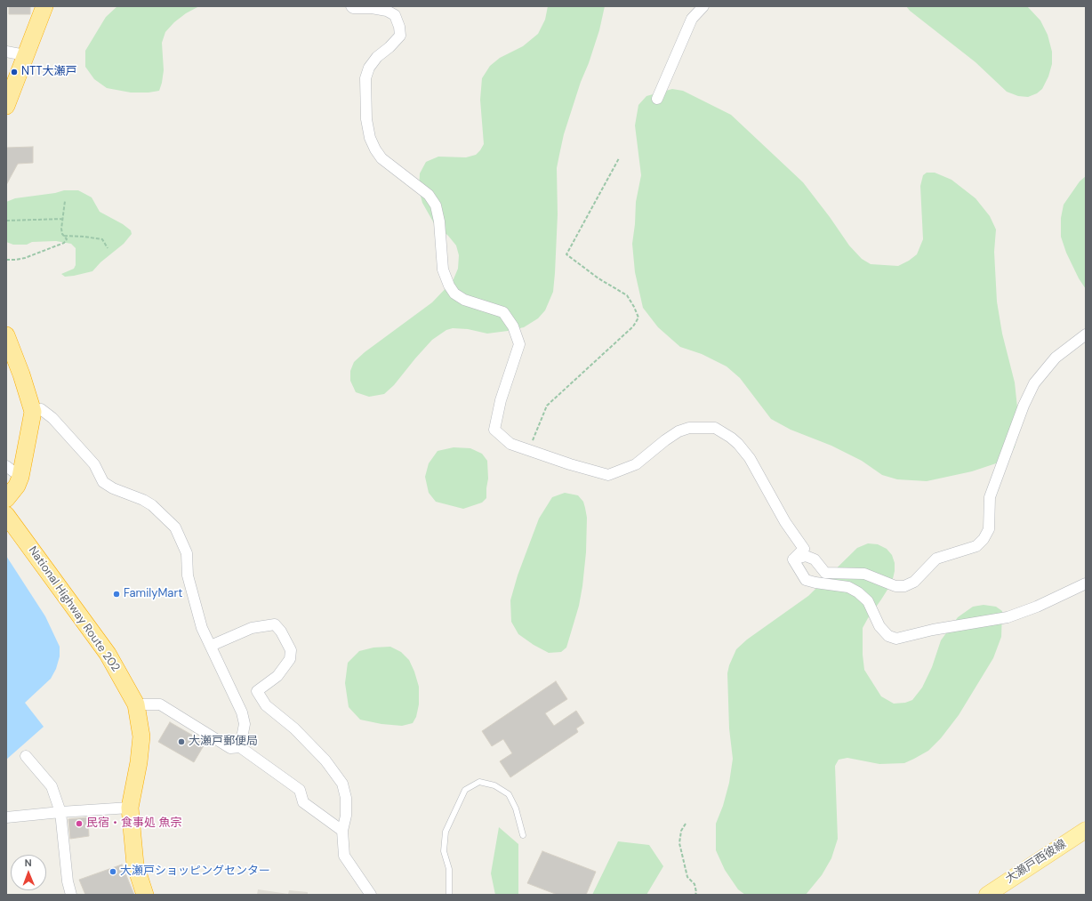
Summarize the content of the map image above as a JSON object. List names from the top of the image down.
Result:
{
  "streets": {
    "highway": ["National Highway Route 202"],
    "main road": ["大瀬戸西彼線"]
  },
  "places": [
    "NTT大瀬戸",
    "FamilyMart",
    "大瀬戸郵便局",
    "民宿・食事処 魚宗",
    "大瀬戸ショッピングセンター"
  ],
  "north": "top"
}
